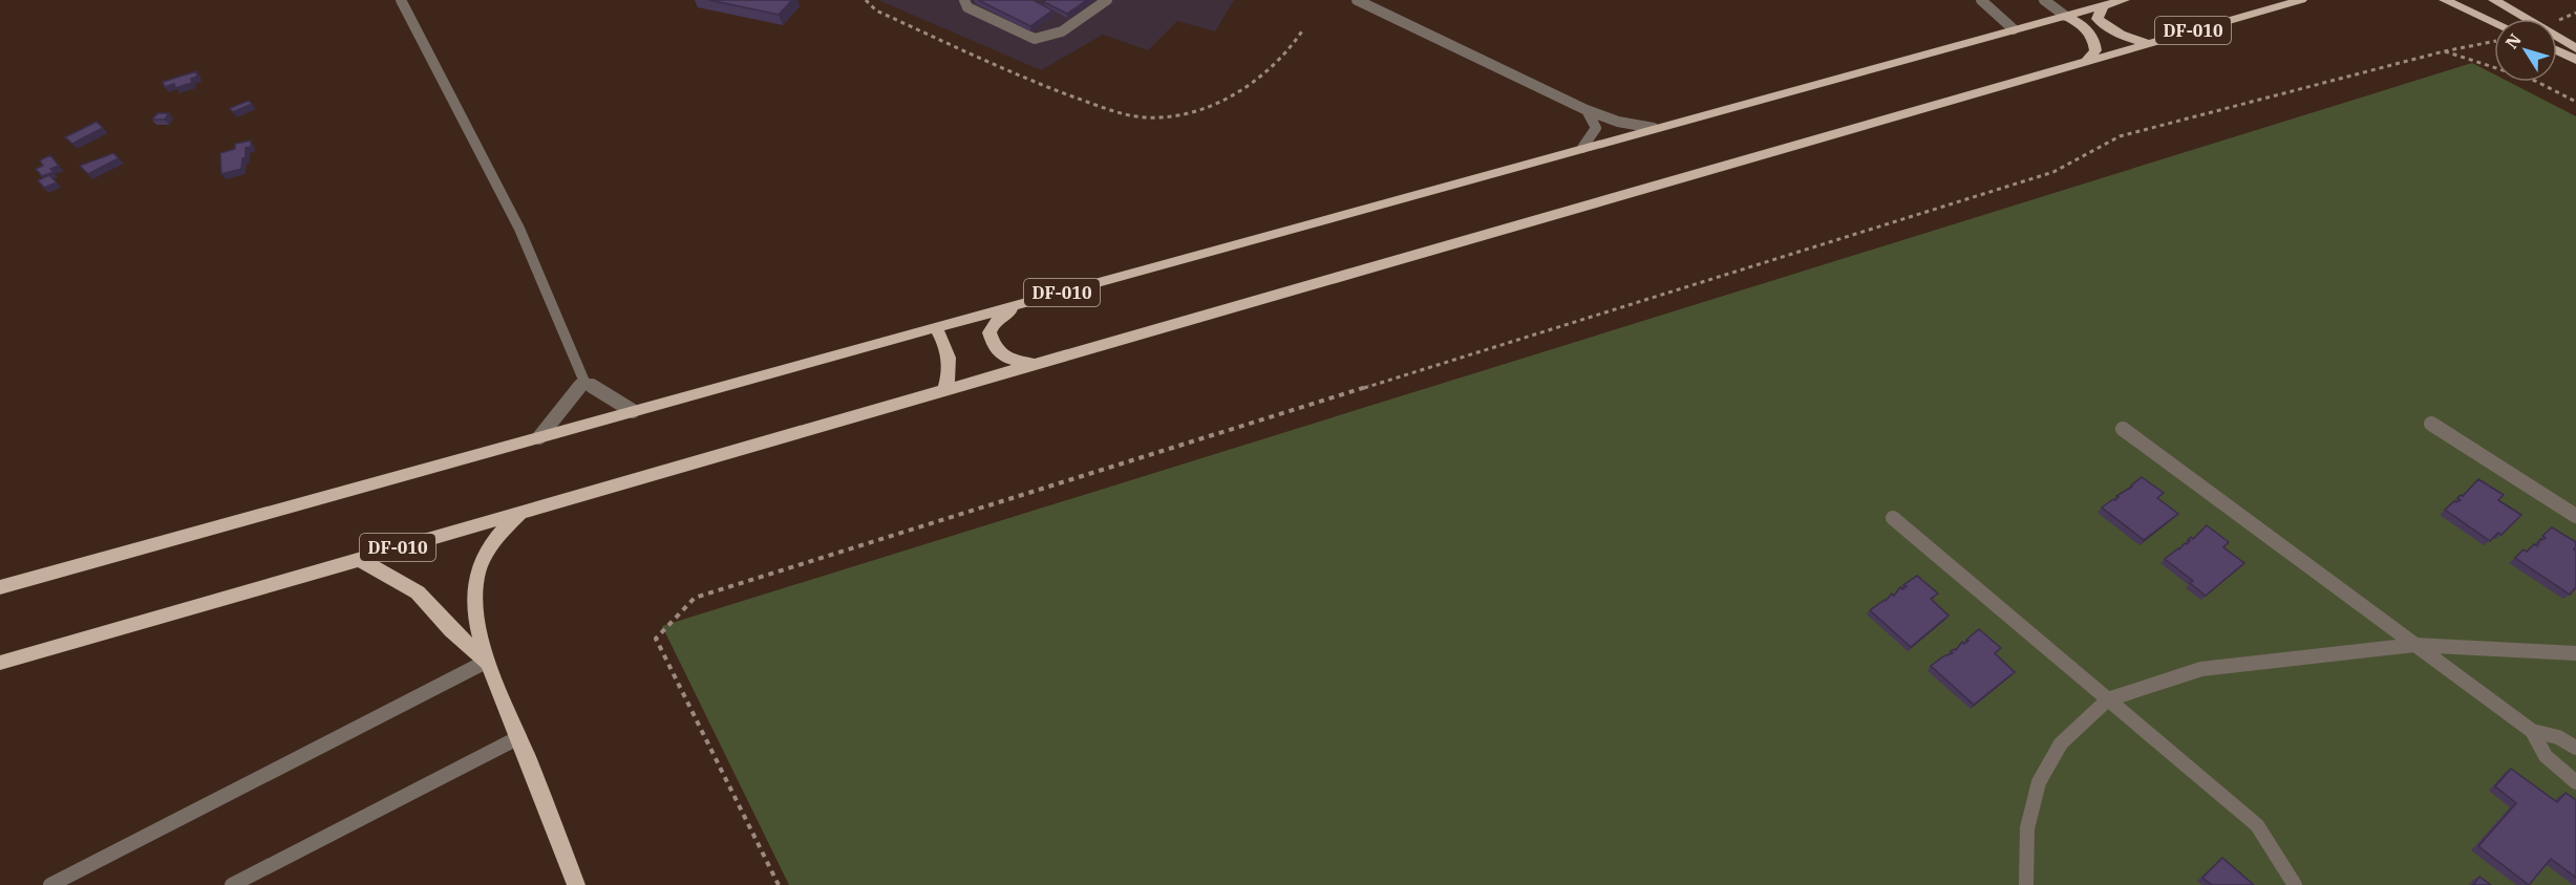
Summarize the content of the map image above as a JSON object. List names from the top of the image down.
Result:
{
  "streets": {
    "main road": ["DF-010"]
  },
  "north": "top left"
}
